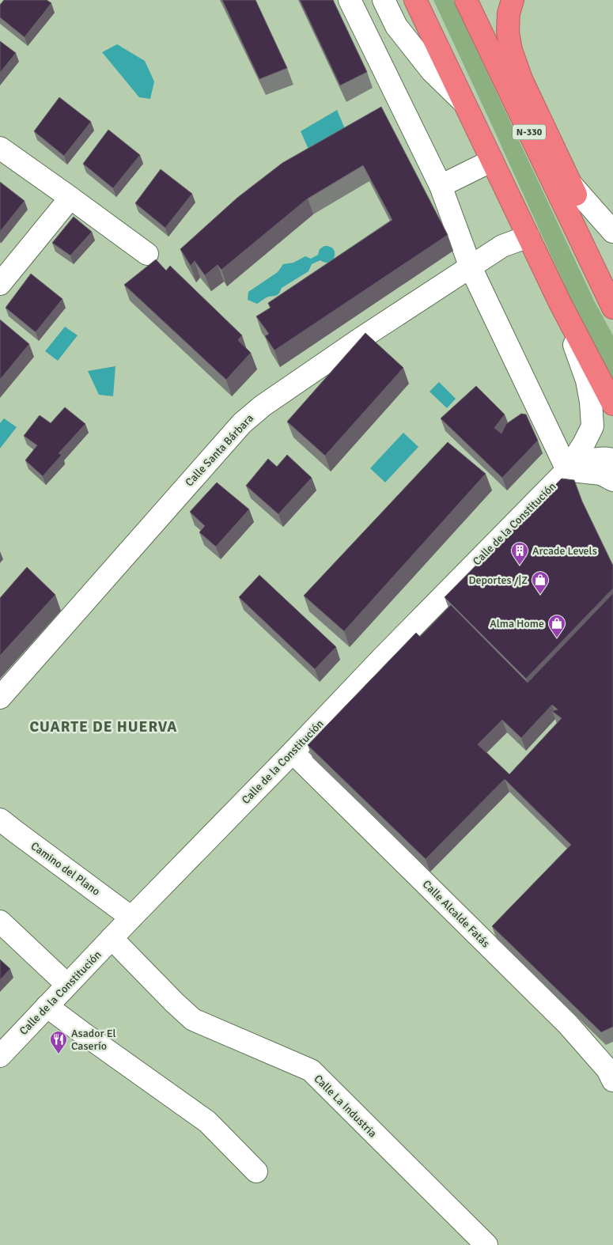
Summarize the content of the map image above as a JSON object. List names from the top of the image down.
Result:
{
  "streets": {
    "highway": ["N-330"],
    "street": [
      "Calle Santa Bárbara",
      "Calle de la Constitución",
      "Camino del Plano",
      "Calle Alcalde Fatás",
      "Calle La Industria"
    ]
  },
  "crossings": [
    ["Calle de la Constitución", "Camino del Plano"],
    ["Calle de la Constitución", "Calle Alcalde Fatás"],
    ["Calle de la Constitución", "Calle La Industria"]
  ],
  "districts": ["CUARTE DE HUERVA"],
  "places": {
    "building": ["Arcade Levels"],
    "shop": ["Deportes /|Z", "Alma Home"],
    "restaurant": ["Asador El Caserío"]
  }
}
